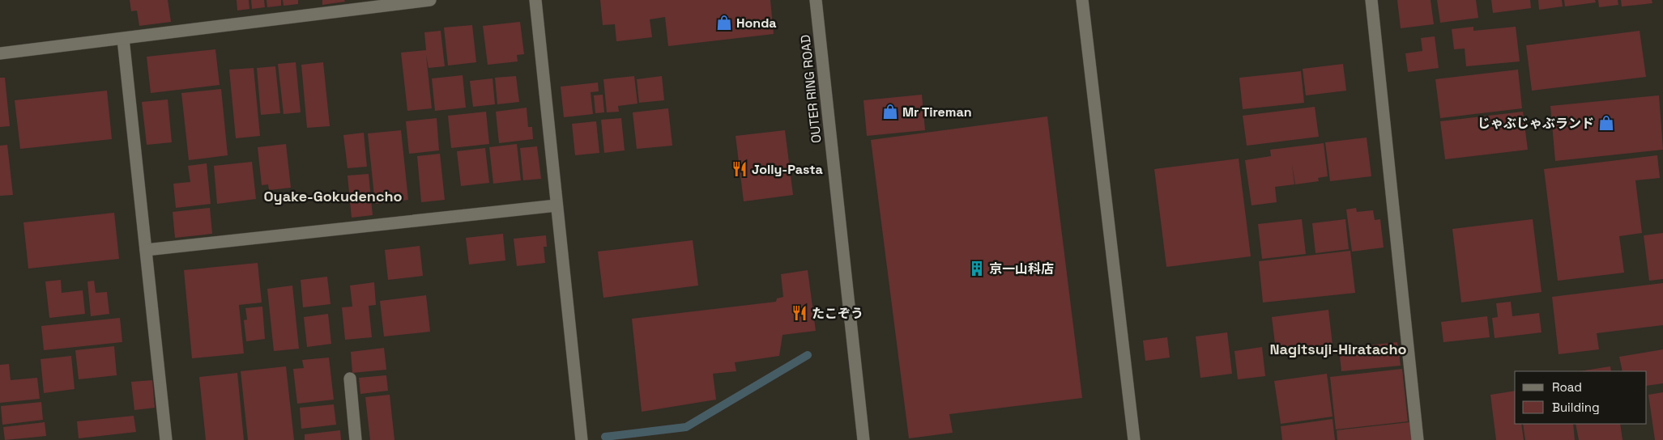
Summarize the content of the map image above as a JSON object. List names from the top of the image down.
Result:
{
  "streets": {
    "street": ["OUTER RING ROAD"]
  },
  "districts": ["Oyake-Gokudencho", "Nagitsuji-Hiratacho"],
  "places": {
    "shop": ["Honda", "Mr Tireman", "じゃぶじゃぶランド"],
    "restaurant": ["Jolly-Pasta", "たこぞう"],
    "building": ["京一山科店"]
  },
  "legend": ["Road", "Building"]
}
